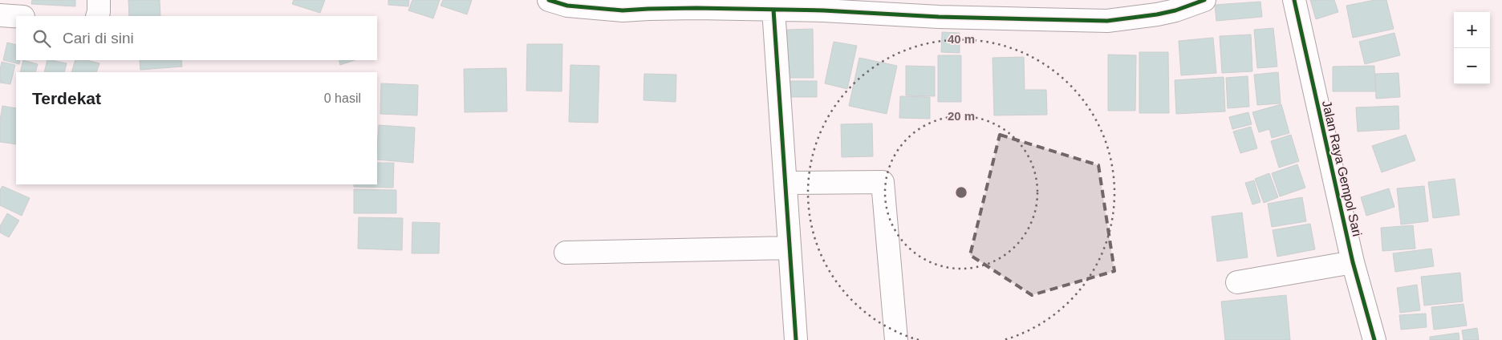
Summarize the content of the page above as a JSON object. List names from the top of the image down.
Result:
{
  "streets": {
    "street": ["Jalan Raya Gempol Sari"]
  },
  "page": {
    "map_buttons": ["+", "−"],
    "search": "Cari di sini",
    "heading": ["Terdekat", "0 hasil"]
  },
  "rings": ["40 m", "20 m"]
}
